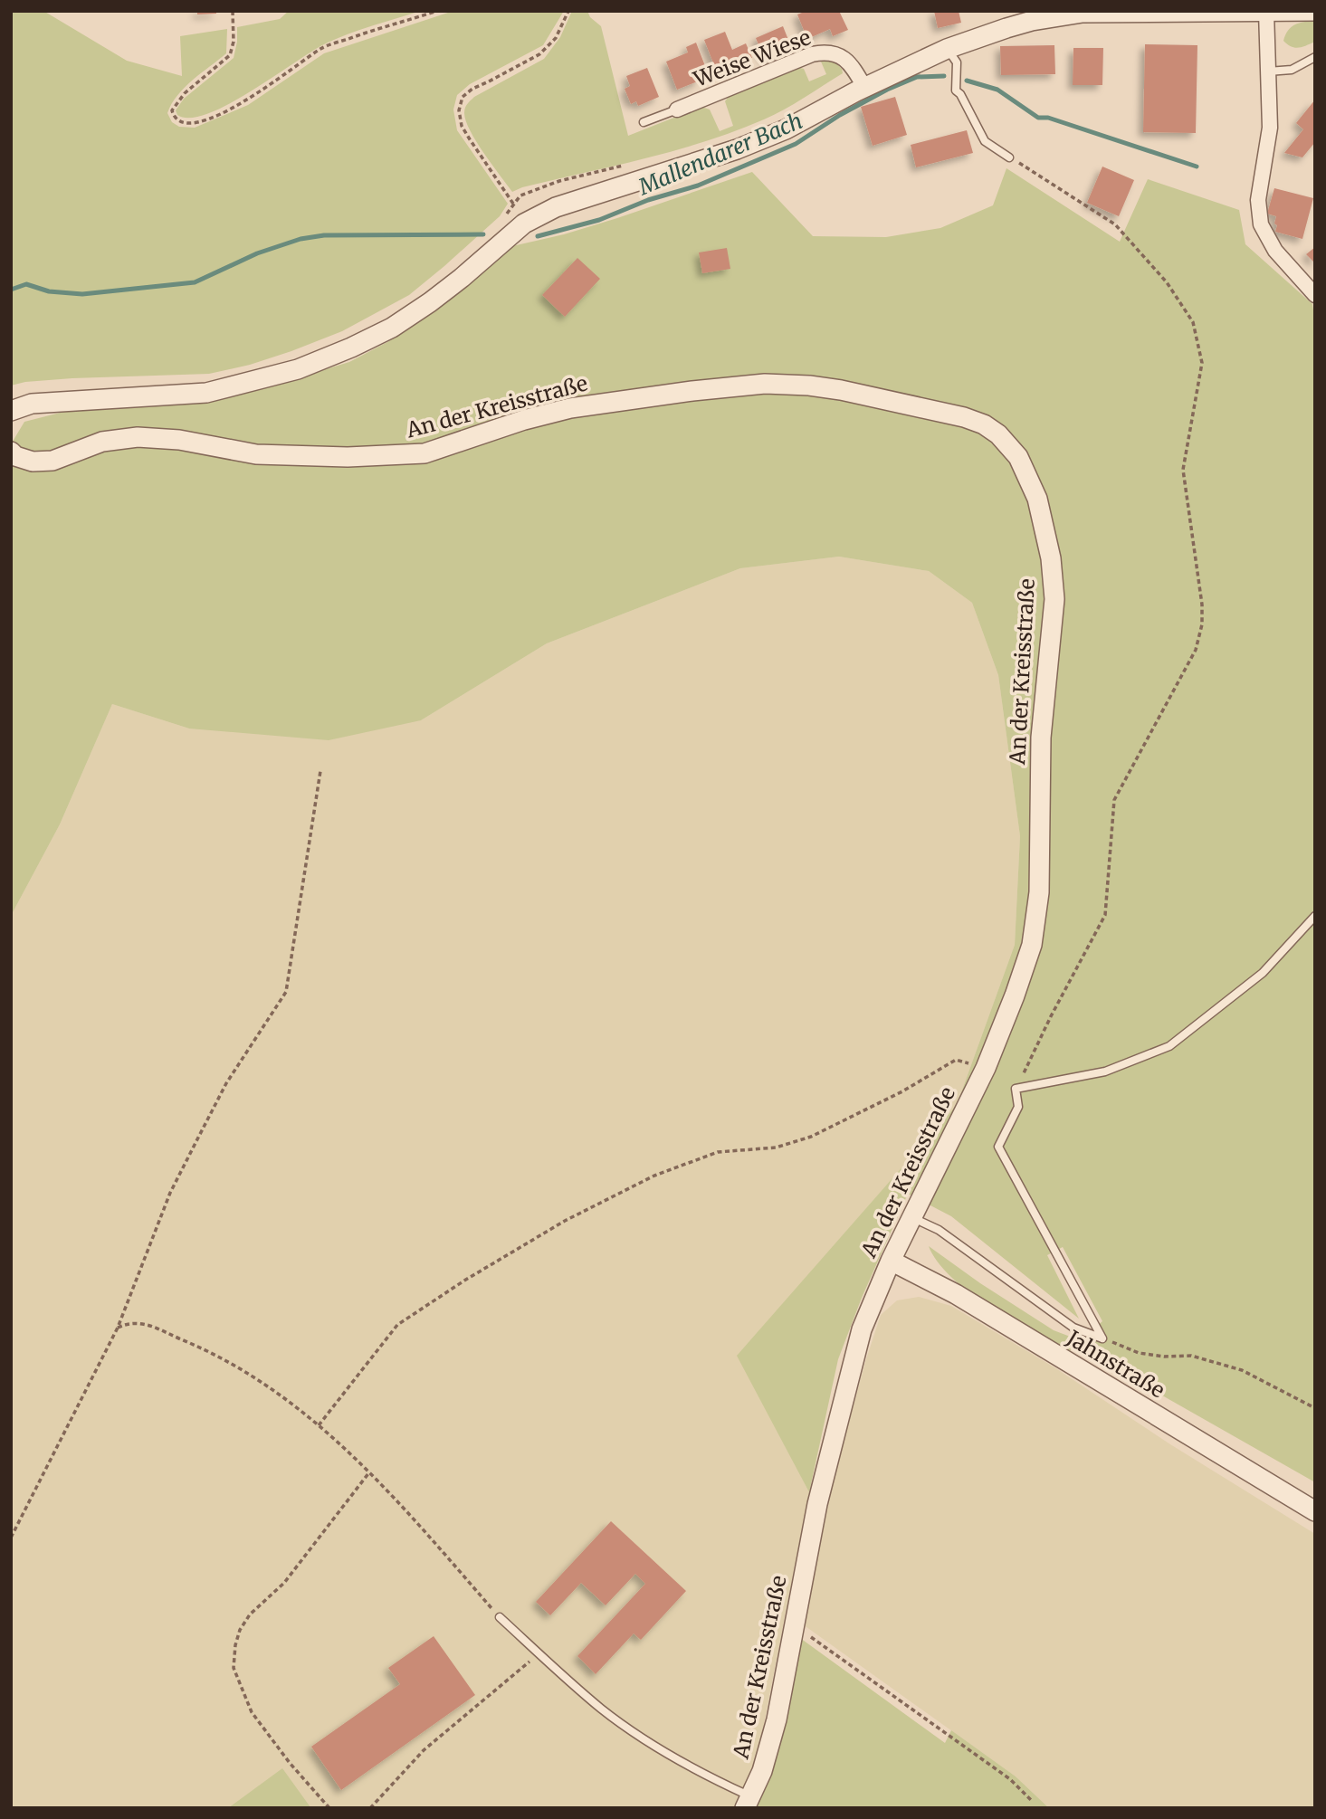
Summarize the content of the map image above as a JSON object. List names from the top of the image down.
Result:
{
  "streets": {
    "street": ["Weise Wiese", "An der Kreisstraße", "Jahnstraße"]
  },
  "crossings": [
    ["An der Kreisstraße", "Jahnstraße"]
  ],
  "water": ["Mallendarer Bach"]
}
